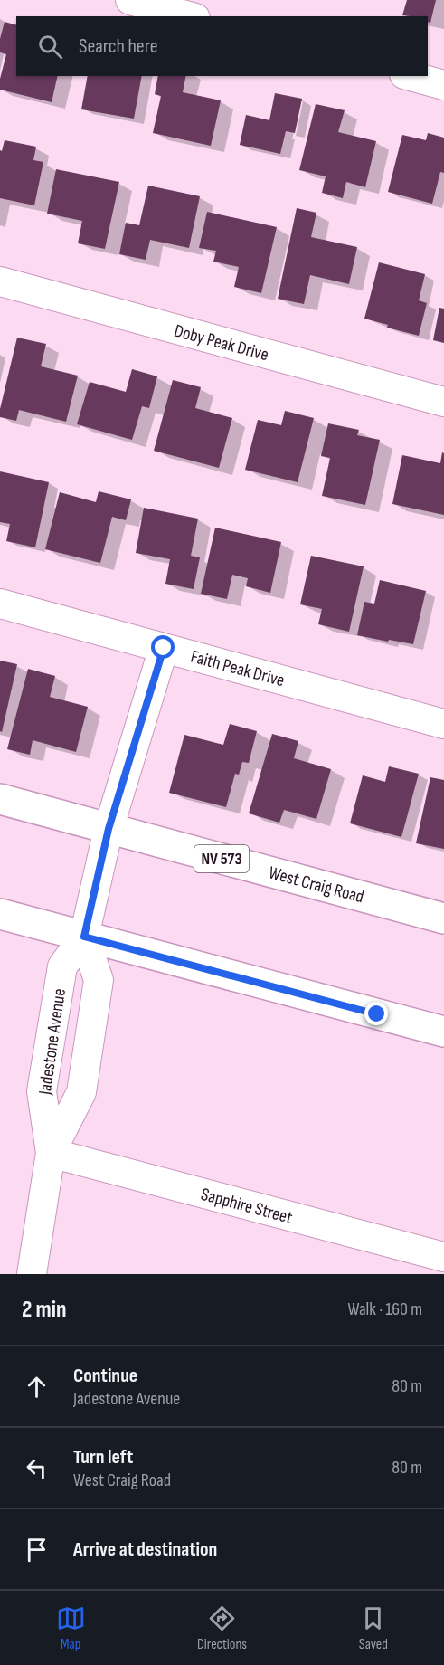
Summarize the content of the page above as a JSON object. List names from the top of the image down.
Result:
{
  "streets": {
    "main road": ["NV 573", "West Craig Road"],
    "street": [
      "Doby Peak Drive",
      "Faith Peak Drive",
      "Jadestone Avenue",
      "Sapphire Street"
    ]
  },
  "crossings": [
    ["Faith Peak Drive", "Jadestone Avenue"],
    ["West Craig Road", "Jadestone Avenue"],
    ["Jadestone Avenue", "Sapphire Street"]
  ],
  "page": {
    "search": "Search here",
    "heading": ["2 min", "Walk · 160 m"],
    "list": [
      ["Continue", "Jadestone Avenue", "80 m"],
      ["Turn left", "West Craig Road", "80 m"],
      "Arrive at destination"
    ],
    "nav": ["Map", "Directions", "Saved"]
  }
}
